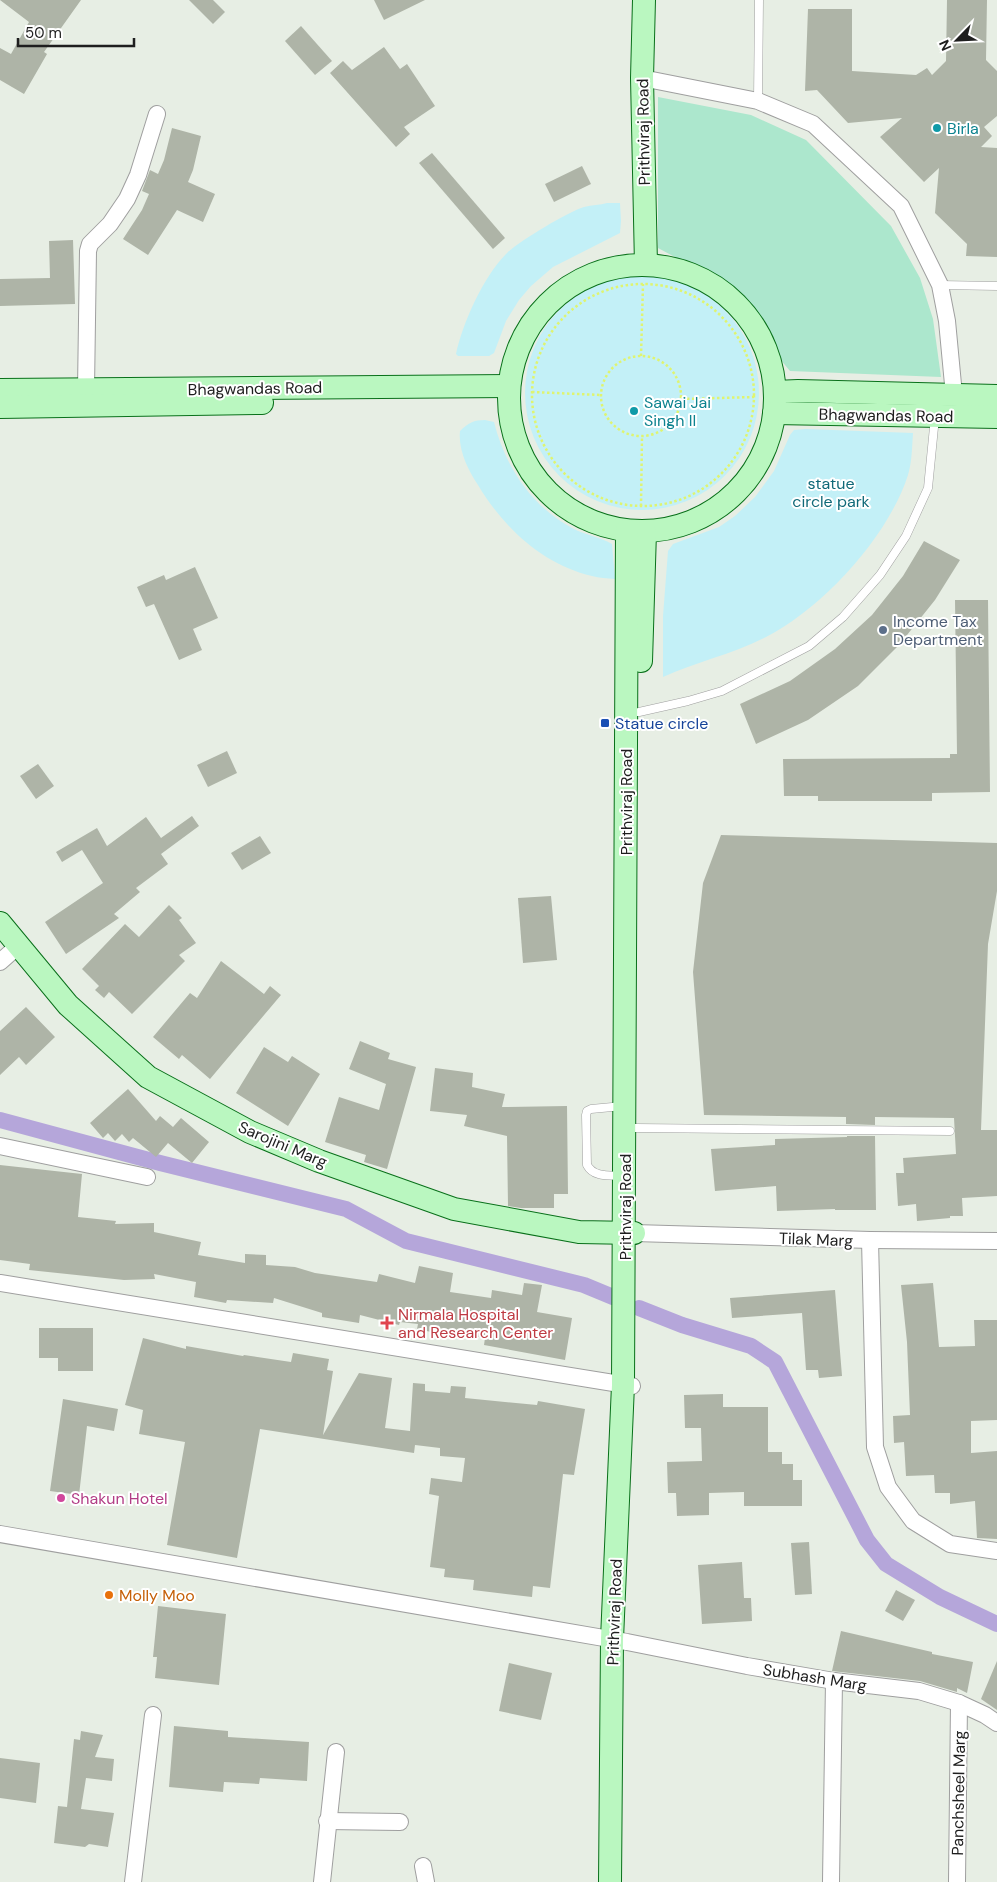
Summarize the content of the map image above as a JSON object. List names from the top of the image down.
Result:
{
  "streets": {
    "street": [
      "Prithviraj Road",
      "Bhagwandas Road",
      "Sarojini Marg",
      "Tilak Marg",
      "Subhash Marg",
      "Panchsheel Marg"
    ]
  },
  "crossings": [
    ["Prithviraj Road", "Sarojini Marg"],
    ["Prithviraj Road", "Tilak Marg"],
    ["Prithviraj Road", "Subhash Marg"],
    ["Sarojini Marg", "Tilak Marg"],
    ["Subhash Marg", "Panchsheel Marg"]
  ],
  "parks": ["statue circle park"],
  "places": {
    "other": [
      "Birla",
      "Sawai Jai Singh II",
      "Income Tax Department",
      "Shakun Hotel",
      "Molly Moo"
    ],
    "transit": ["Statue circle"],
    "health": ["Nirmala Hospital and Research Center"]
  },
  "scale_bar": "50 m",
  "north": "bottom left"
}
